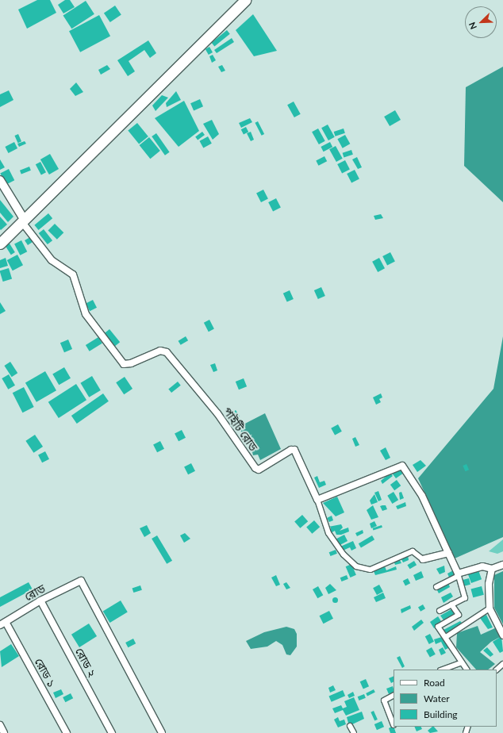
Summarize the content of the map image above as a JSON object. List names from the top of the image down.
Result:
{
  "streets": {
    "street": [
      "পাইটি রোড",
      "রোড",
      "রোড ২",
      "রোড ১"
    ]
  },
  "crossings": [
    ["রোড", "রোড ২"],
    ["রোড", "রোড ১"]
  ],
  "legend": ["Road", "Water", "Building"],
  "north": "bottom left"
}
